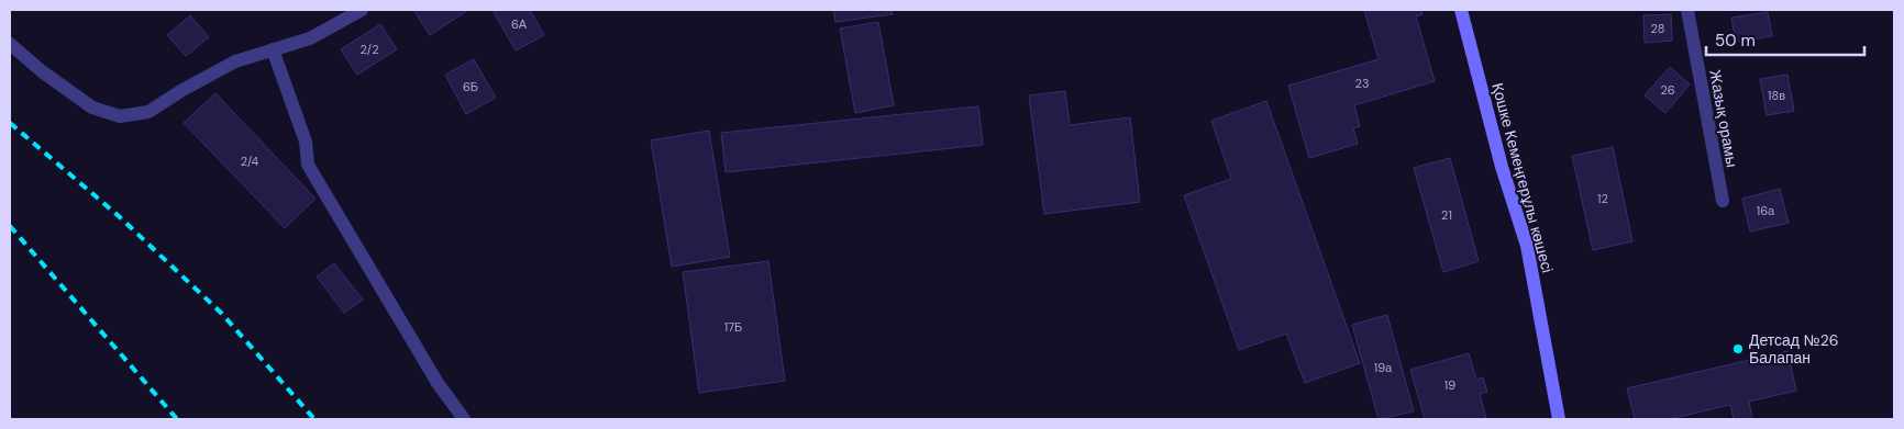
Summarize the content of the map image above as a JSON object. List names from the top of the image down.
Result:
{
  "streets": {
    "street": ["Жазық орамы", "Қошке Кемеңгерұлы көшесі"]
  },
  "places": ["Детсад №26 Балапан"],
  "house_numbers": [
    "6А",
    "28",
    "2/2",
    "23",
    "6Б",
    "26",
    "18в",
    "2/4",
    "12",
    "16а",
    "21",
    "17Б",
    "19а",
    "19"
  ],
  "scale_bar": "50 m"
}
